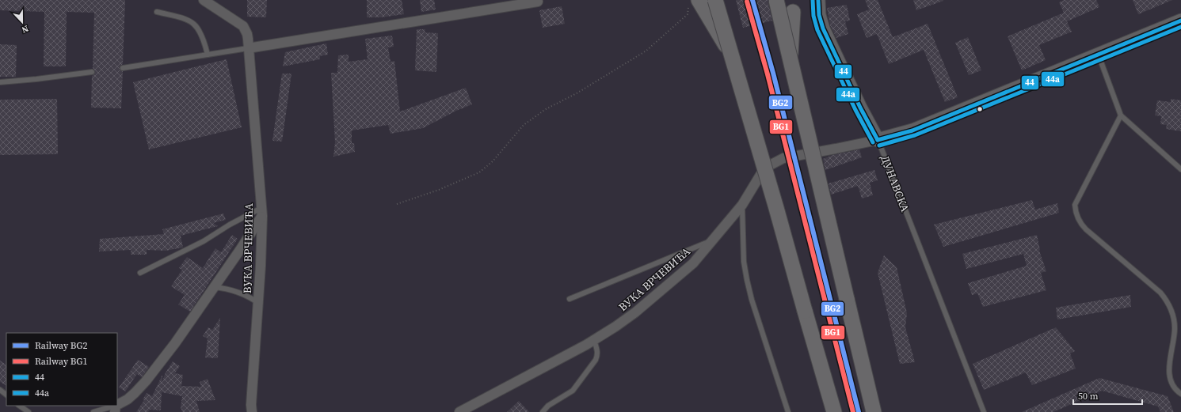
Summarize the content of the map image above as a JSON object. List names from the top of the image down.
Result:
{
  "streets": {
    "main road": ["ДУНАВСКА"],
    "street": ["ВУКА ВРЧЕВИЋА"]
  },
  "crossings": [
    ["ДУНАВСКА", "ВУКА ВРЧЕВИЋА"]
  ],
  "lines": [
    "rail line BG2",
    "transit line 44",
    "transit line 44a",
    "rail line BG1"
  ],
  "legend": [
    "Railway BG2",
    "Railway BG1",
    "44",
    "44a"
  ],
  "scale_bar": "50 m",
  "north": "bottom"
}
